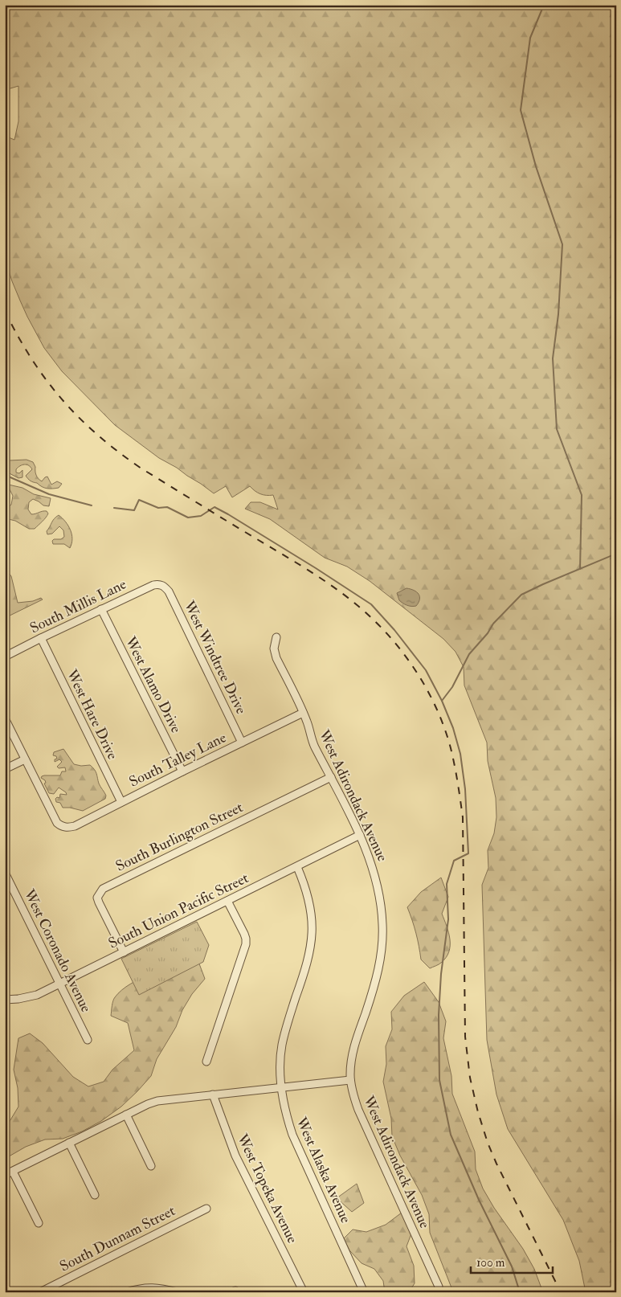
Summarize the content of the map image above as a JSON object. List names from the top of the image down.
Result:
{
  "streets": {
    "street": [
      "South Millis Lane",
      "West Windtree Drive",
      "West Alamo Drive",
      "West Hare Drive",
      "South Talley Lane",
      "West Adirondack Avenue",
      "South Burlington Street",
      "South Union Pacific Street",
      "West Coronado Avenue",
      "West Alaska Avenue",
      "West Topeka Avenue",
      "South Dunnam Street"
    ]
  },
  "crossings": [
    ["South Millis Lane", "West Windtree Drive"],
    ["South Millis Lane", "West Alamo Drive"],
    ["South Millis Lane", "West Hare Drive"],
    ["West Windtree Drive", "South Talley Lane"],
    ["West Alamo Drive", "South Talley Lane"],
    ["West Hare Drive", "South Talley Lane"],
    ["South Talley Lane", "West Adirondack Avenue"],
    ["West Adirondack Avenue", "South Burlington Street"],
    ["West Adirondack Avenue", "South Union Pacific Street"],
    ["South Burlington Street", "South Union Pacific Street"],
    ["South Union Pacific Street", "West Coronado Avenue"],
    ["South Union Pacific Street", "West Alaska Avenue"]
  ],
  "scale_bar": "100 m"
}
